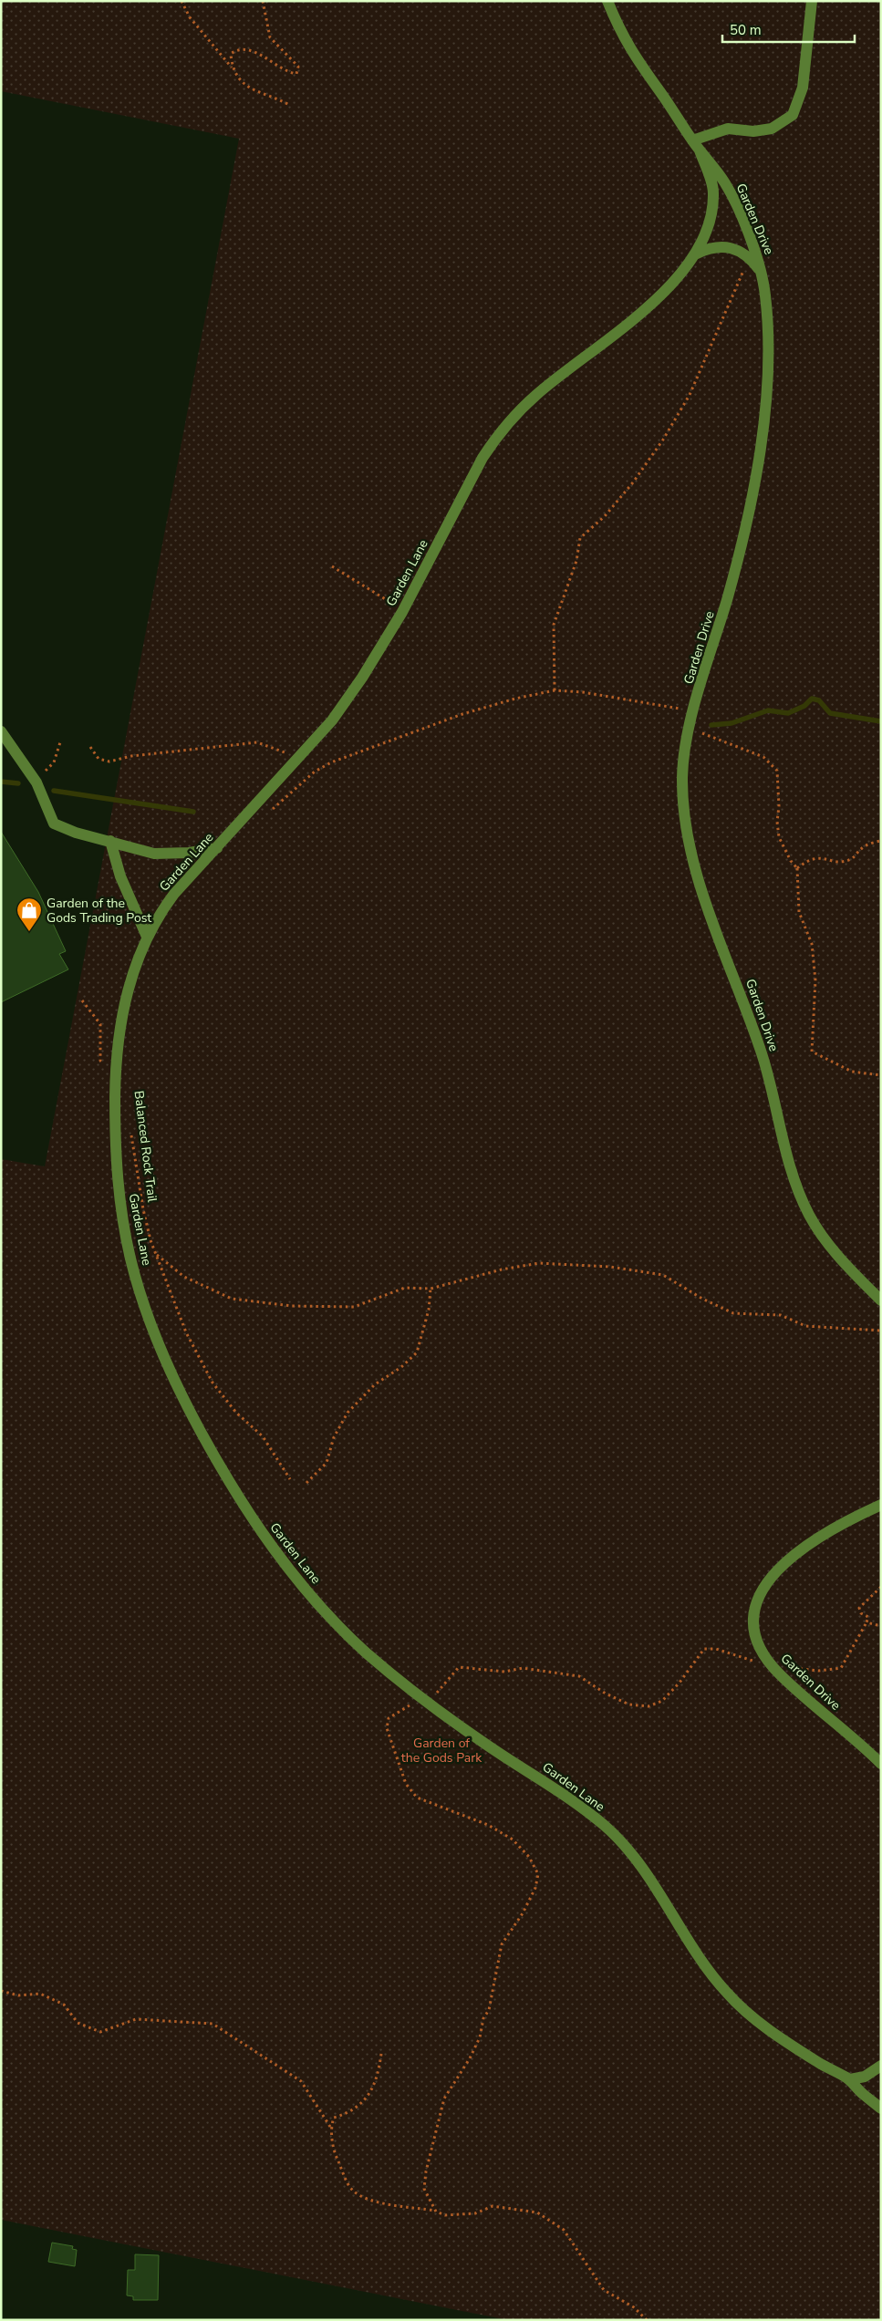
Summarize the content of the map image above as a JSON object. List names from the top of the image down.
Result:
{
  "streets": {
    "street": ["Garden Drive", "Garden Lane"],
    "path": ["Balanced Rock Trail"]
  },
  "crossings": [
    ["Garden Drive", "Garden Lane"]
  ],
  "parks": ["Garden of the Gods Park"],
  "places": {
    "shop": ["Garden of the Gods Trading Post"]
  },
  "scale_bar": "50 m"
}
